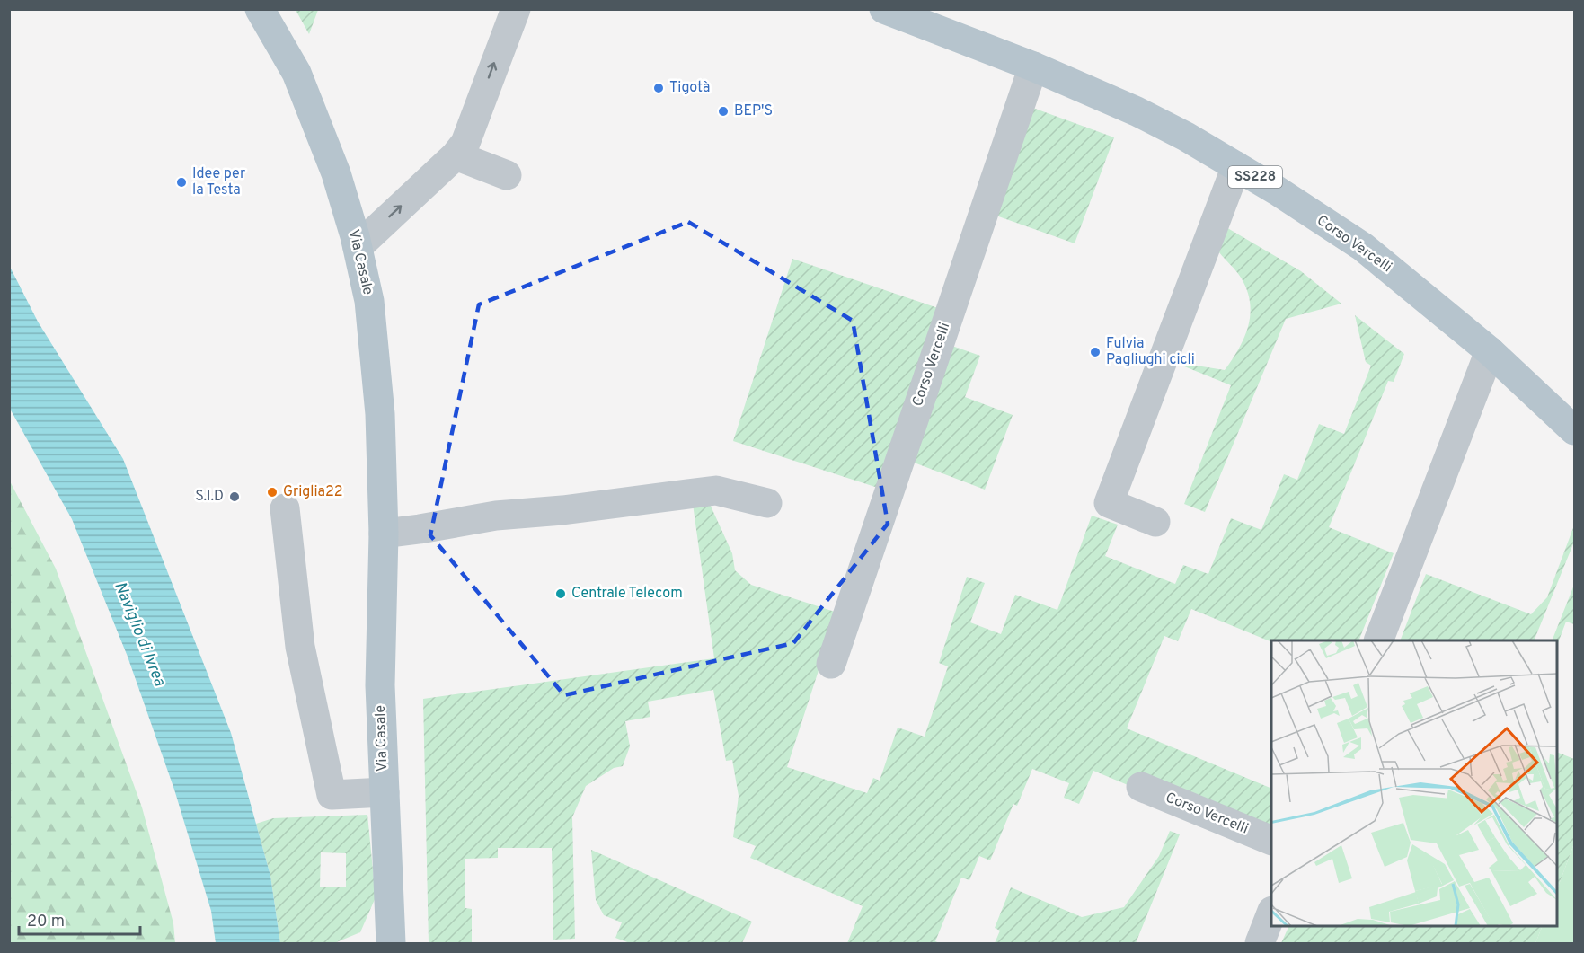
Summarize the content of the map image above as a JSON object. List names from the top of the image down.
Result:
{
  "streets": {
    "main road": ["SS228", "Corso Vercelli", "Via Casale"]
  },
  "water": ["Naviglio di Ivrea"],
  "places": [
    "Tigotà",
    "BEP'S",
    "Idee per la Testa",
    "Fulvia Pagliughi cicli",
    "Griglia22",
    "S.I.D",
    "Centrale Telecom"
  ],
  "scale_bar": "20 m"
}
